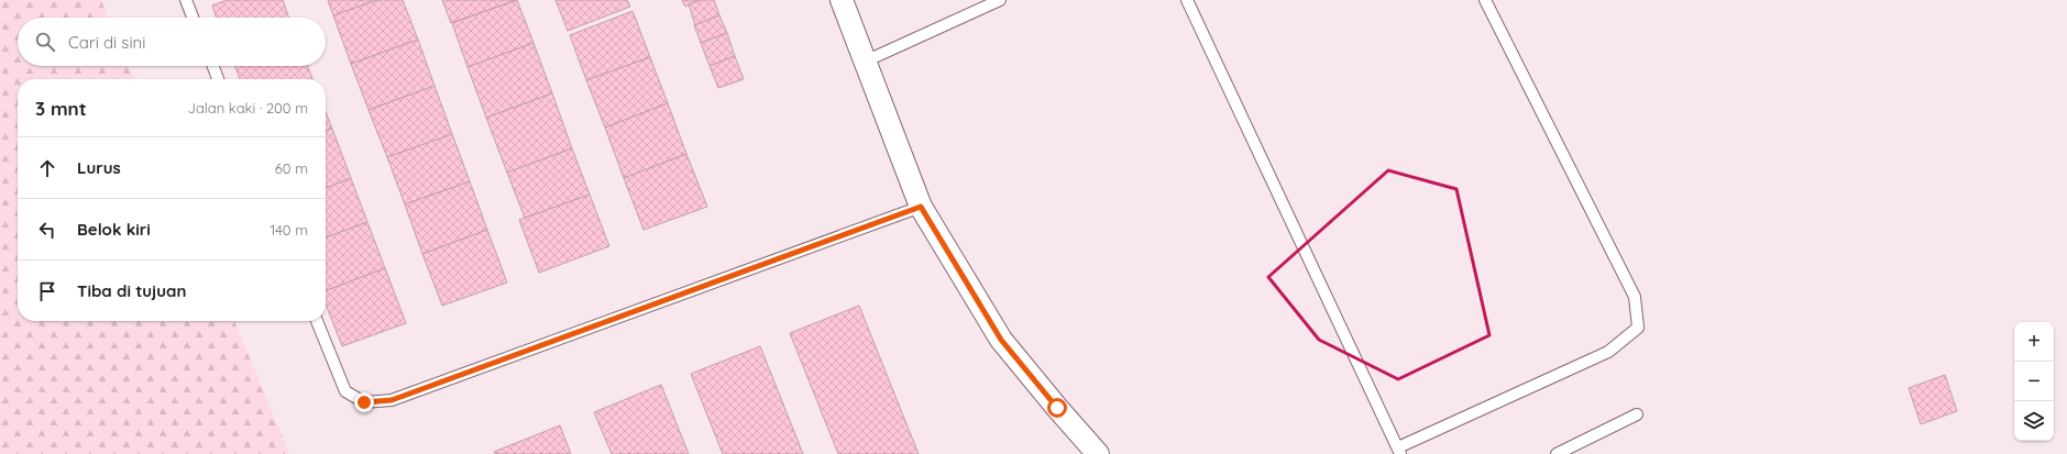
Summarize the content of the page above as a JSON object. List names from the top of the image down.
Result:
{
  "page": {
    "search": "Cari di sini",
    "heading": ["3 mnt", "Jalan kaki · 200 m"],
    "list": [
      ["Lurus", "60 m"],
      ["Belok kiri", "140 m"],
      "Tiba di tujuan"
    ],
    "map_buttons": ["+", "−"]
  }
}
